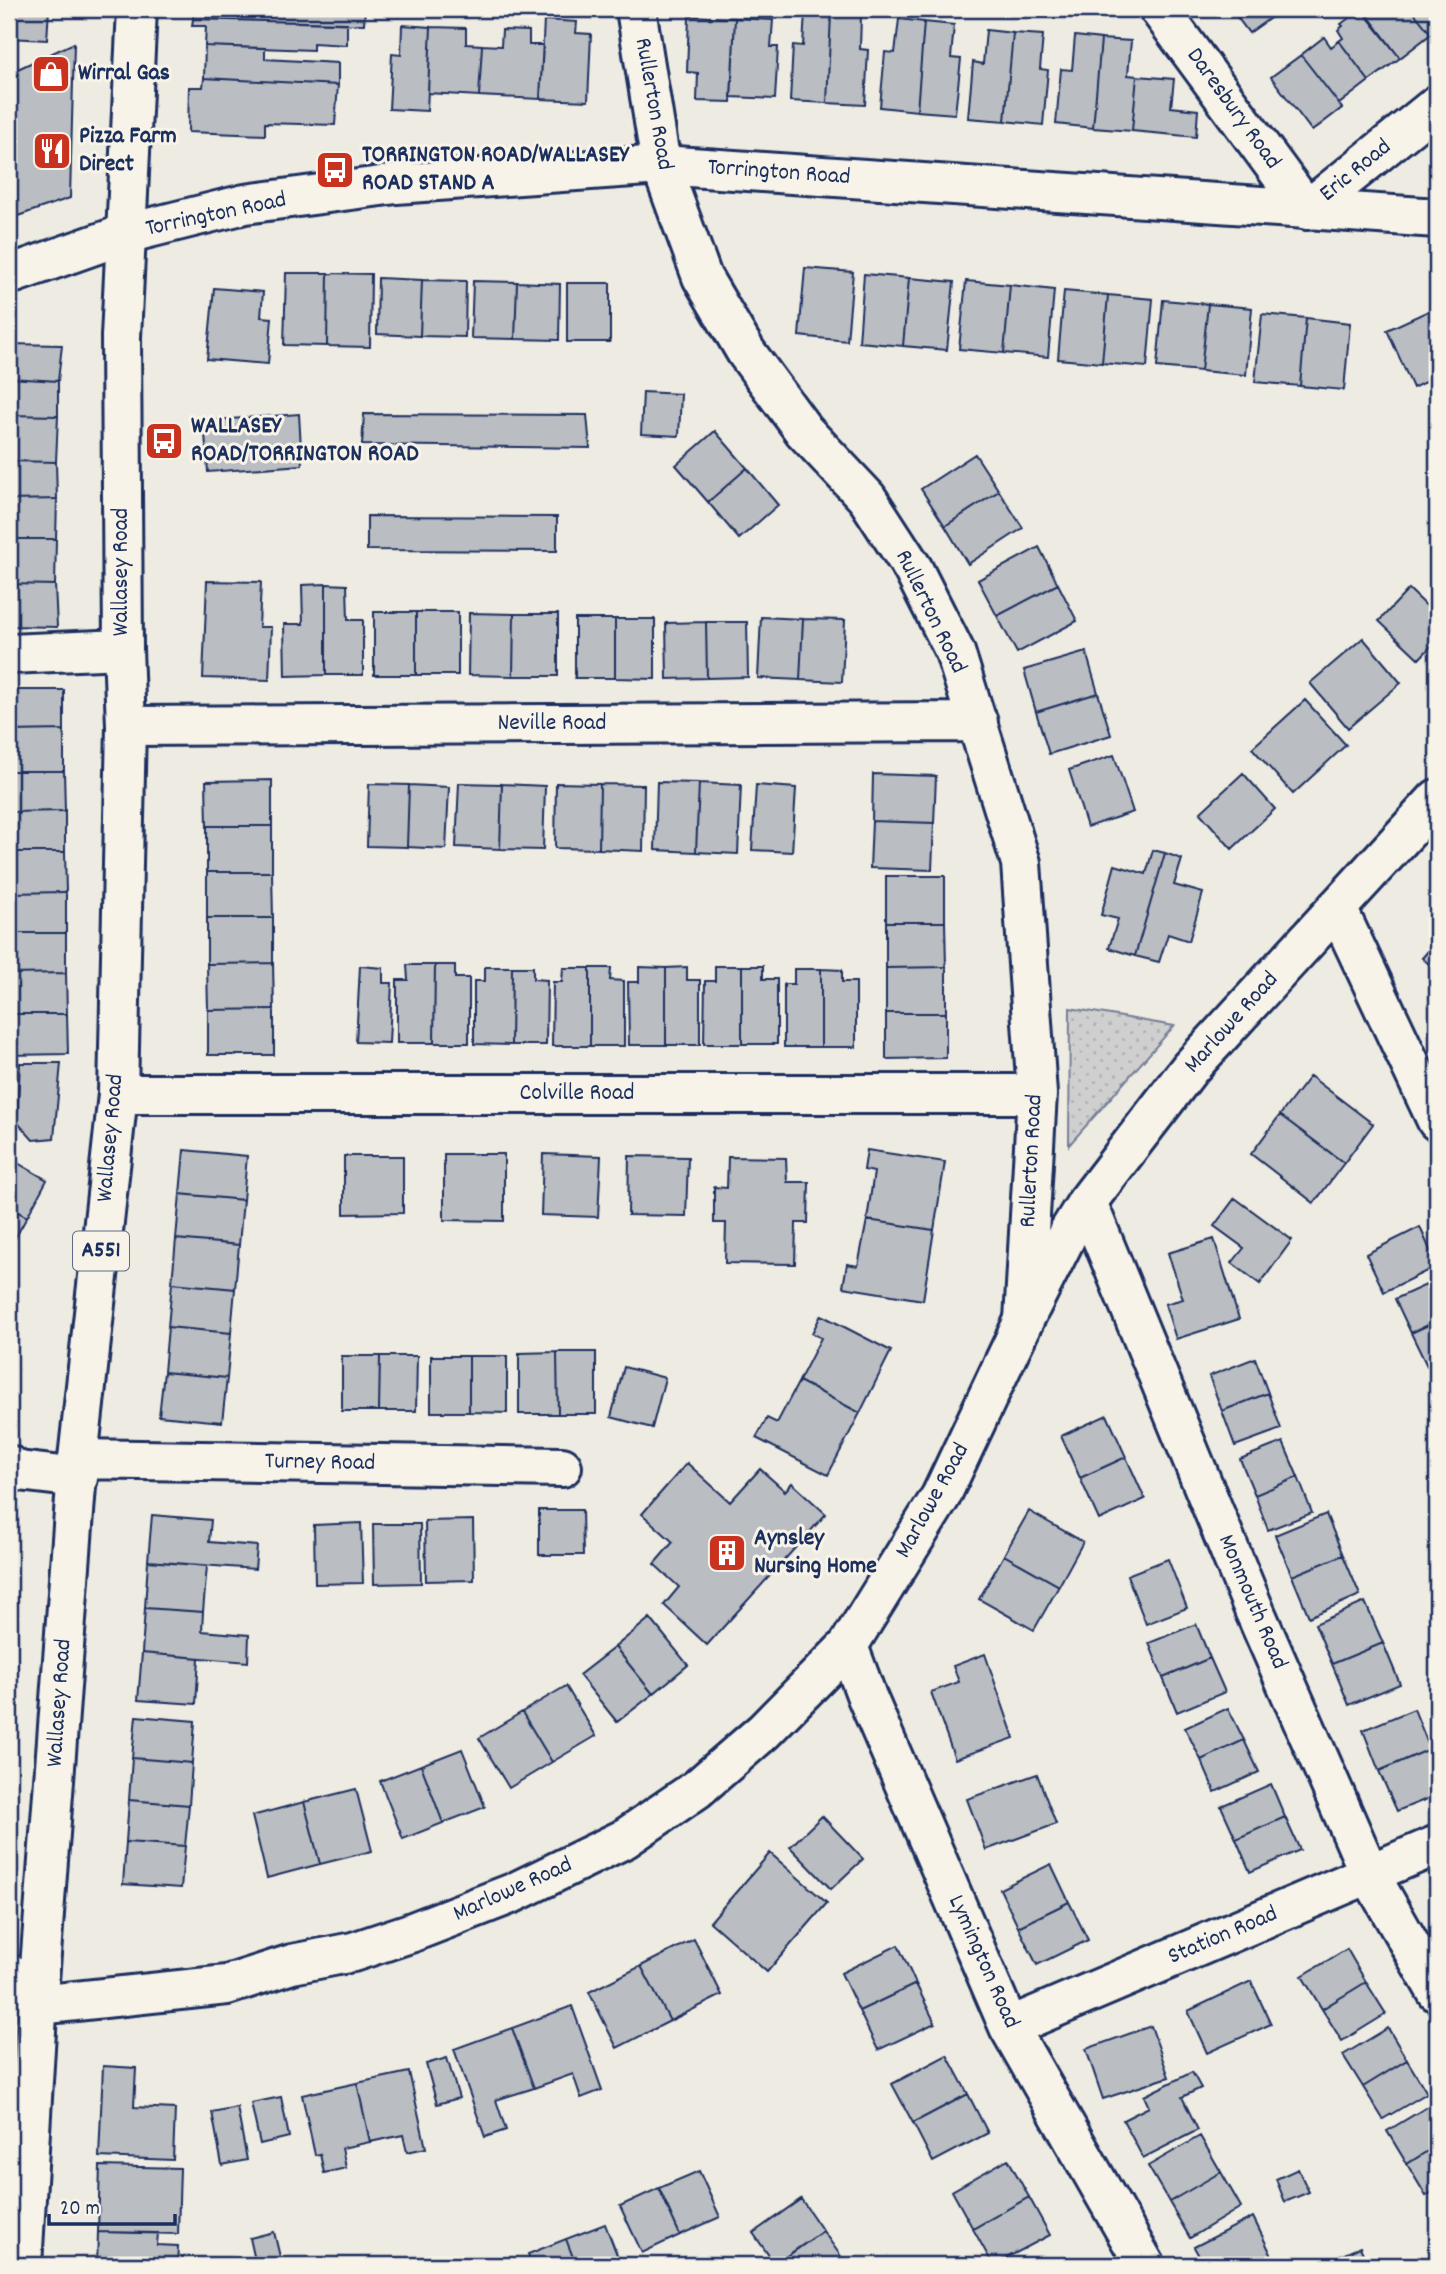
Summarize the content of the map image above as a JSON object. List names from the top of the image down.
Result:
{
  "streets": {
    "street": [
      "Rullerton Road",
      "Daresbury Road",
      "Eric Road",
      "Torrington Road",
      "Wallasey Road",
      "Neville Road",
      "Marlowe Road",
      "Colville Road",
      "A551",
      "Turney Road",
      "Monmouth Road",
      "Station Road",
      "Lymington Road"
    ]
  },
  "crossings": [
    ["Rullerton Road", "Torrington Road"],
    ["Rullerton Road", "Neville Road"],
    ["Rullerton Road", "Marlowe Road"],
    ["Rullerton Road", "Colville Road"],
    ["Daresbury Road", "Eric Road"],
    ["Daresbury Road", "Torrington Road"],
    ["Eric Road", "Torrington Road"],
    ["Torrington Road", "Wallasey Road"],
    ["Wallasey Road", "Neville Road"],
    ["Wallasey Road", "Marlowe Road"],
    ["Wallasey Road", "Colville Road"],
    ["Wallasey Road", "Turney Road"],
    ["Marlowe Road", "Monmouth Road"],
    ["Marlowe Road", "Lymington Road"],
    ["Monmouth Road", "Station Road"],
    ["Station Road", "Lymington Road"]
  ],
  "places": {
    "shop": ["Wirral Gas"],
    "restaurant": ["Pizza Farm Direct"],
    "bus stop": ["TORRINGTON ROAD/WALLASEY ROAD STAND A", "WALLASEY ROAD/TORRINGTON ROAD"],
    "building": ["Aynsley Nursing Home"]
  },
  "scale_bar": "20 m"
}
